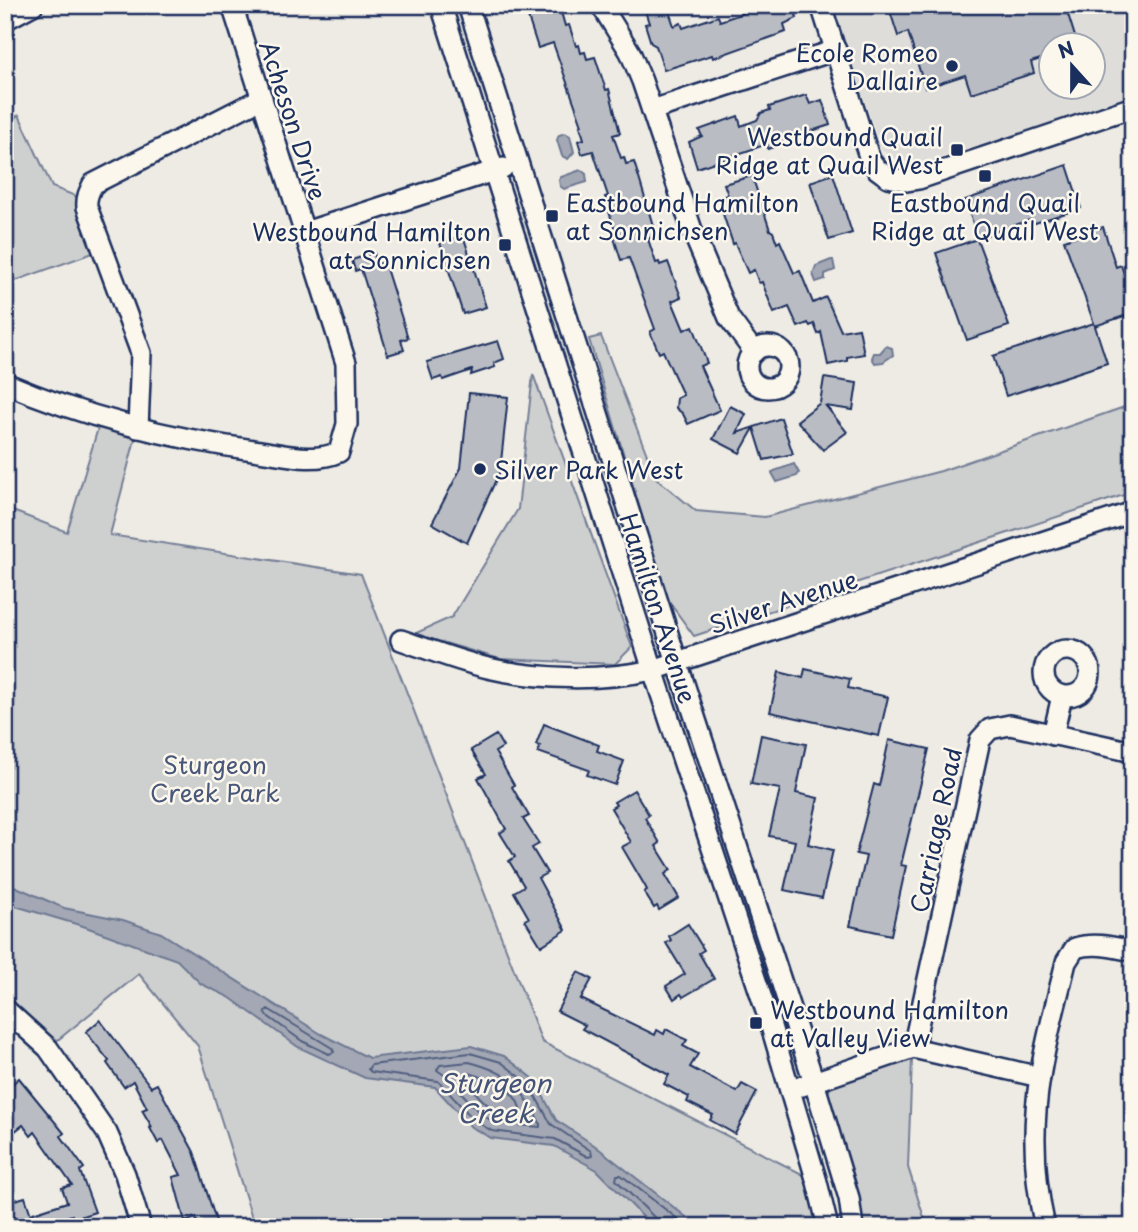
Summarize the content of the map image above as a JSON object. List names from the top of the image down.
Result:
{
  "streets": {
    "street": [
      "Acheson Drive",
      "Silver Avenue",
      "Hamilton Avenue",
      "Carriage Road"
    ]
  },
  "crossings": [
    ["Silver Avenue", "Hamilton Avenue"]
  ],
  "water": ["Sturgeon Creek"],
  "parks": ["Sturgeon Creek Park"],
  "places": {
    "other": ["Ecole Romeo Dallaire", "Silver Park West"],
    "transit": [
      "Westbound Quail Ridge at Quail West",
      "Eastbound Quail Ridge at Quail West",
      "Eastbound Hamilton at Sonnichsen",
      "Westbound Hamilton at Sonnichsen",
      "Westbound Hamilton at Valley View"
    ]
  },
  "north": "top"
}
